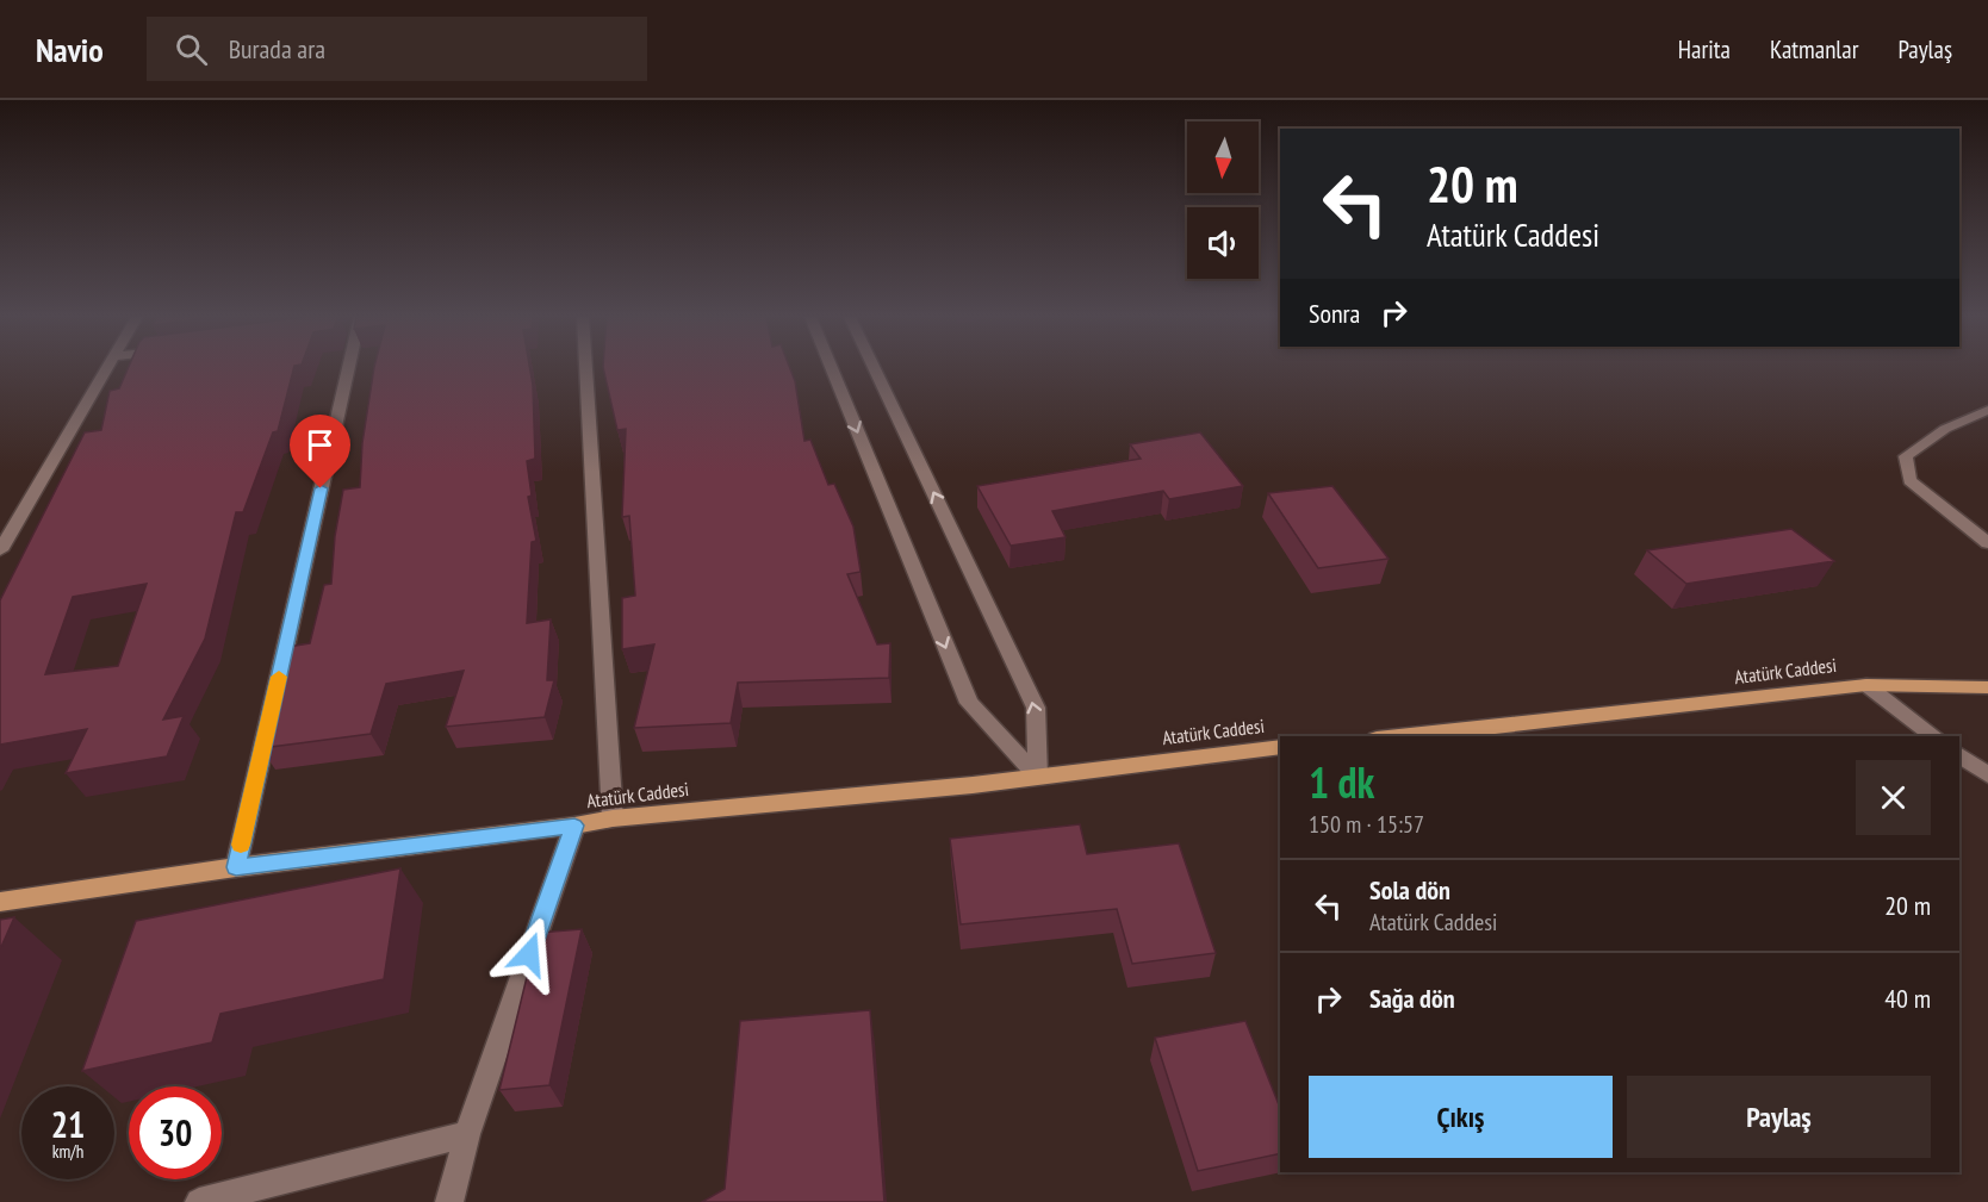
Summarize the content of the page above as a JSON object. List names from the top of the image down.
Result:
{
  "streets": {
    "main road": ["Atatürk Caddesi"]
  },
  "north": "bottom",
  "page": {
    "header": "Navio",
    "search": "Burada ara",
    "nav": ["Harita", "Katmanlar", "Paylaş"],
    "turn": ["20 m", "Atatürk Caddesi"],
    "then": "Sonra",
    "heading": ["1 dk", "150 m · 15:57"],
    "list": [
      {
        "name": "Sola dön",
        "note": "Atatürk Caddesi",
        "value": "20 m"
      },
      {
        "name": "Sağa dön",
        "value": "40 m"
      }
    ],
    "buttons": ["Çıkış", "Paylaş"],
    "speed": "21 km/h",
    "limit": "30"
  }
}
